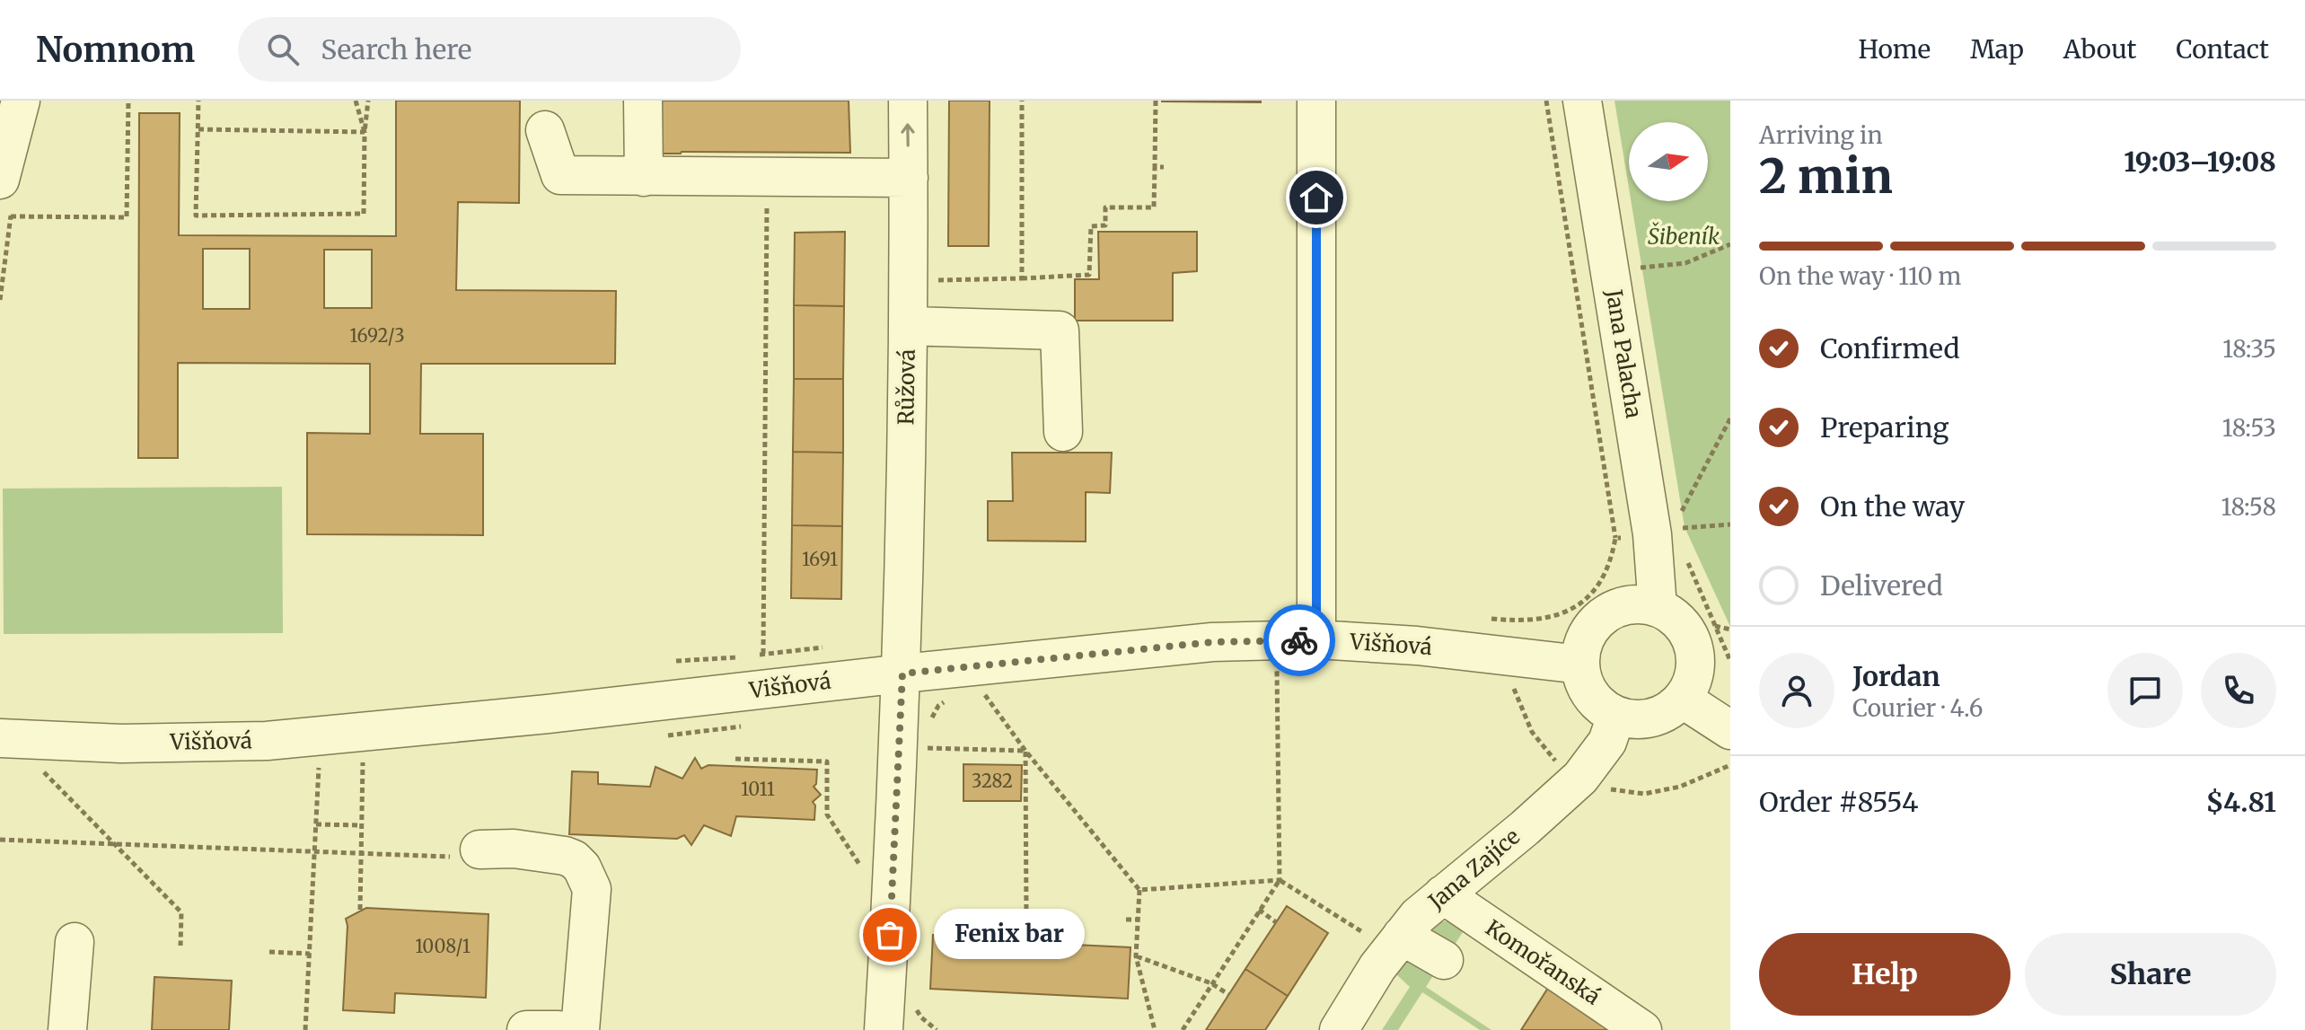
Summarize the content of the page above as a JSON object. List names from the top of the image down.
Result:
{
  "streets": {
    "street": [
      "Jana Palacha",
      "Růžová",
      "Višňová",
      "Jana Zajíce",
      "Komořanská"
    ]
  },
  "crossings": [
    ["Jana Palacha", "Višňová"],
    ["Jana Palacha", "Jana Zajíce"],
    ["Růžová", "Višňová"],
    ["Višňová", "Jana Zajíce"],
    ["Jana Zajíce", "Komořanská"]
  ],
  "parks": ["Šibeník"],
  "places": ["Fenix bar"],
  "house_numbers": [
    "1692/3",
    "1691",
    "3282",
    "1011",
    "1008/1"
  ],
  "north": "right",
  "page": {
    "header": "Nomnom",
    "search": "Search here",
    "nav": [
      "Home",
      "Map",
      "About",
      "Contact"
    ],
    "heading": ["2 min", "Arriving in", "19:03–19:08"],
    "panel": [
      "Jordan",
      "Courier · 4.6",
      "Order #8554",
      "$4.81"
    ],
    "bar": "On the way · 110 m",
    "list": [
      ["Confirmed", "18:35"],
      ["Preparing", "18:53"],
      ["On the way", "18:58"],
      "Delivered"
    ],
    "bubble": "Fenix bar",
    "buttons": ["Help", "Share"]
  }
}
